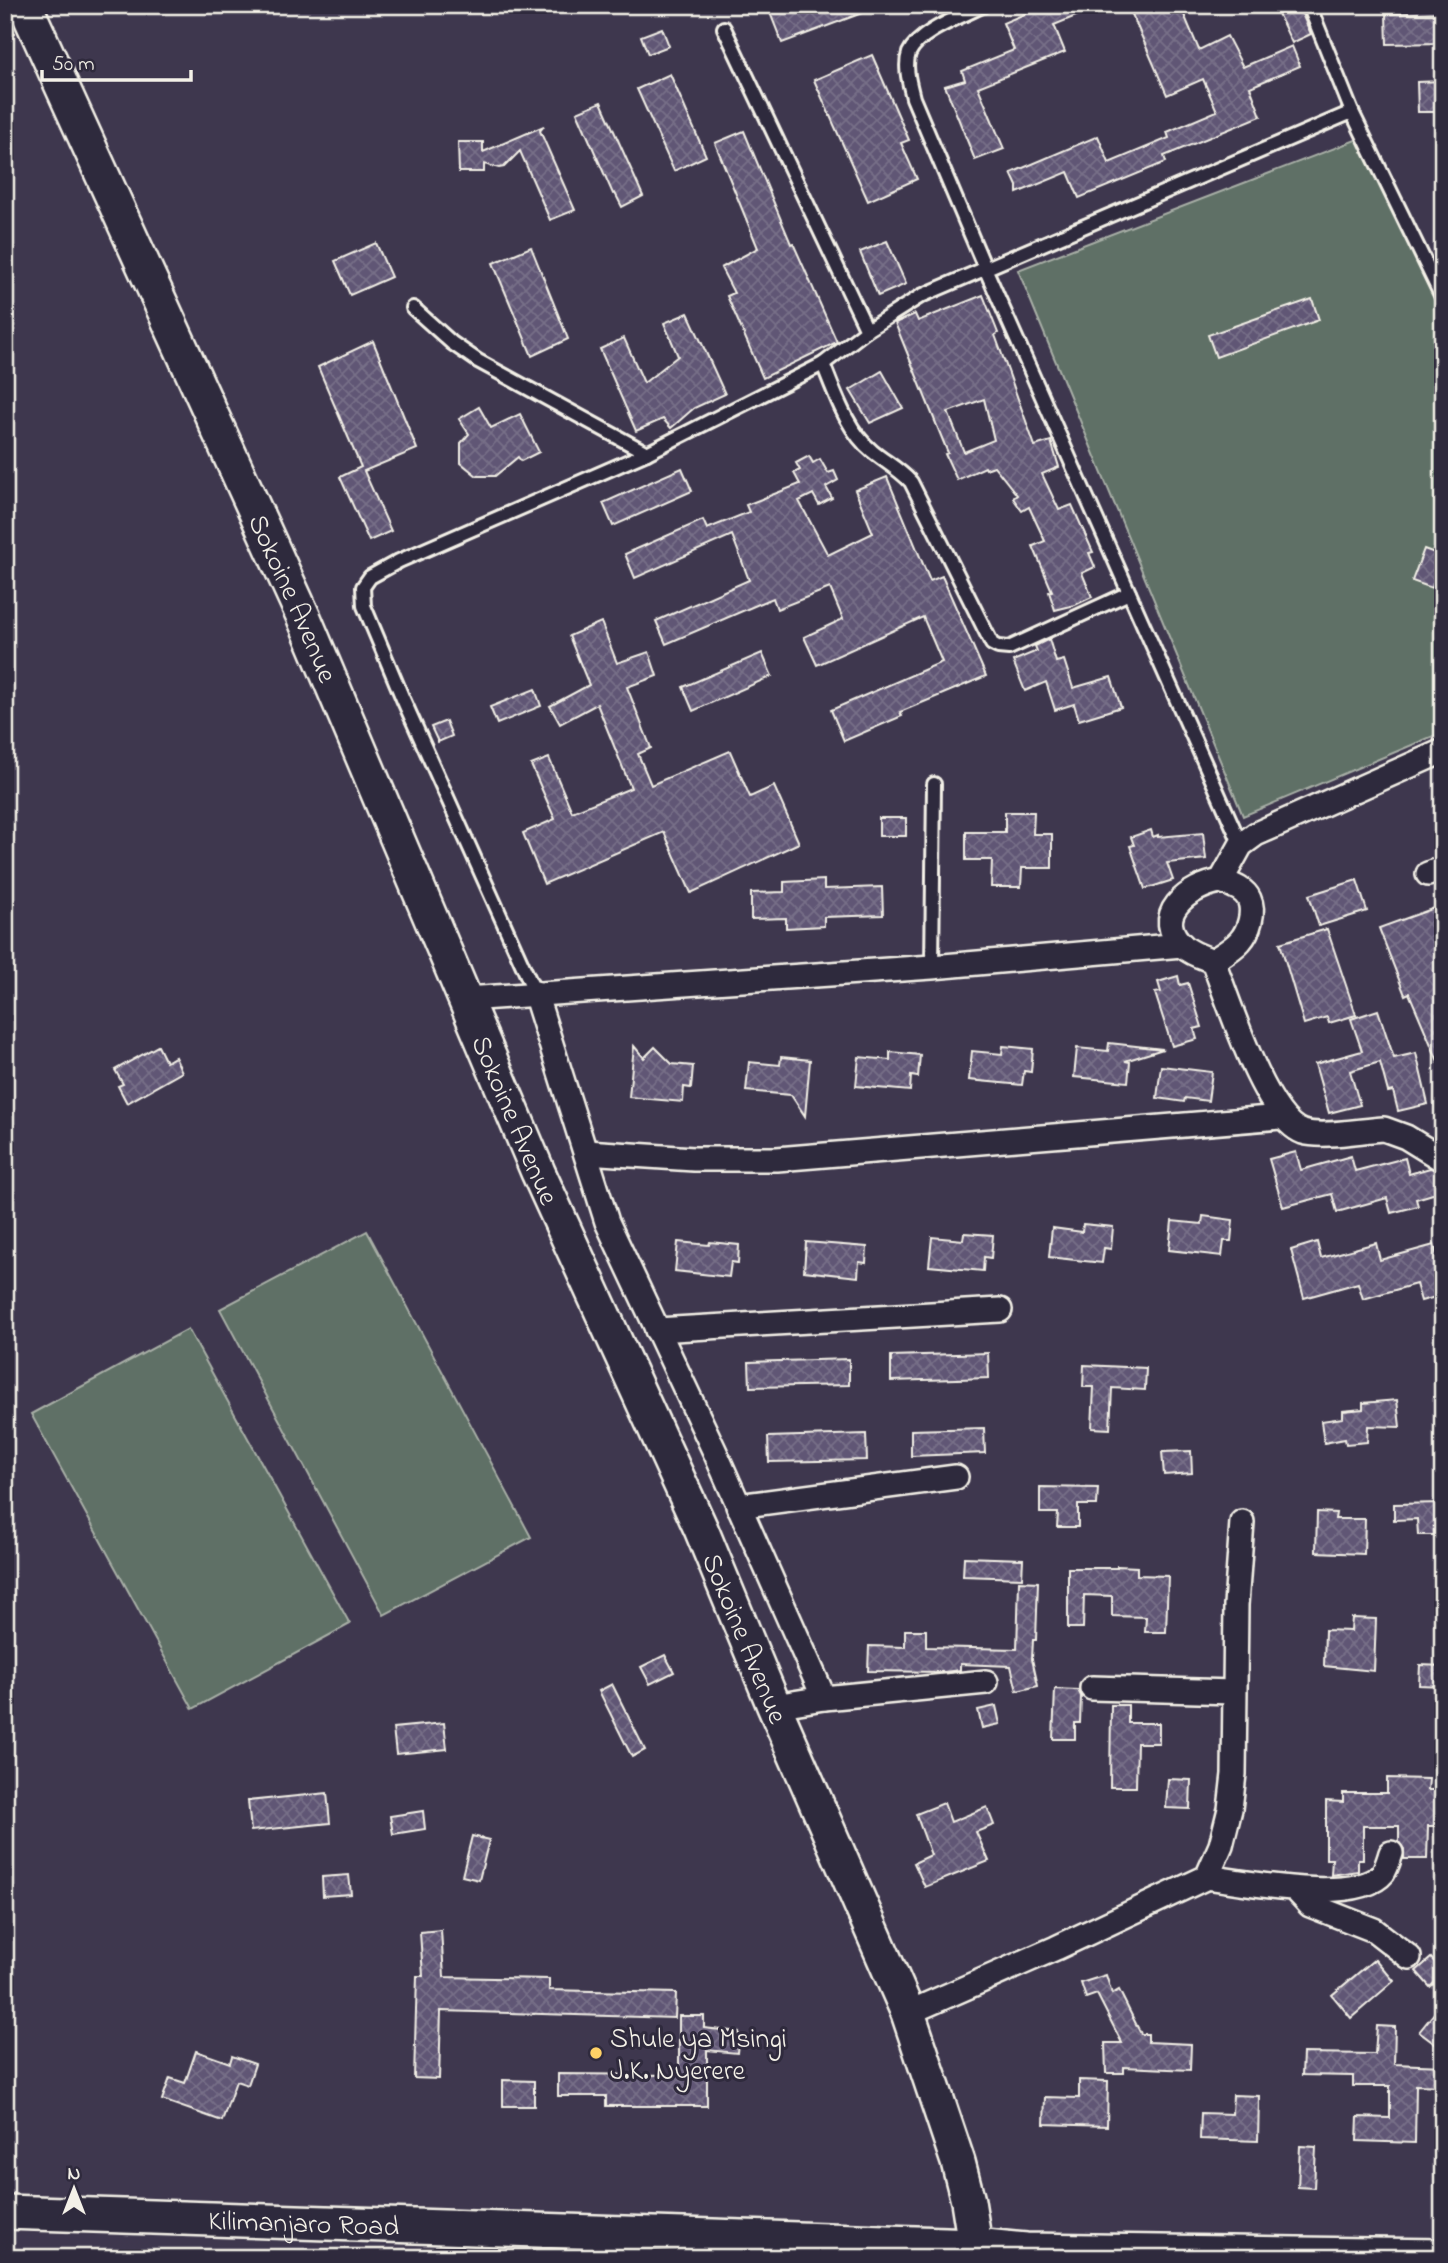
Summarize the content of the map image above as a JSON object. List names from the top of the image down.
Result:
{
  "streets": {
    "street": ["Sokoine Avenue", "Kilimanjaro Road"]
  },
  "crossings": [
    ["Sokoine Avenue", "Kilimanjaro Road"]
  ],
  "places": ["Shule ya Msingi J.K. Nyerere"],
  "scale_bar": "50 m",
  "north": "top"
}
